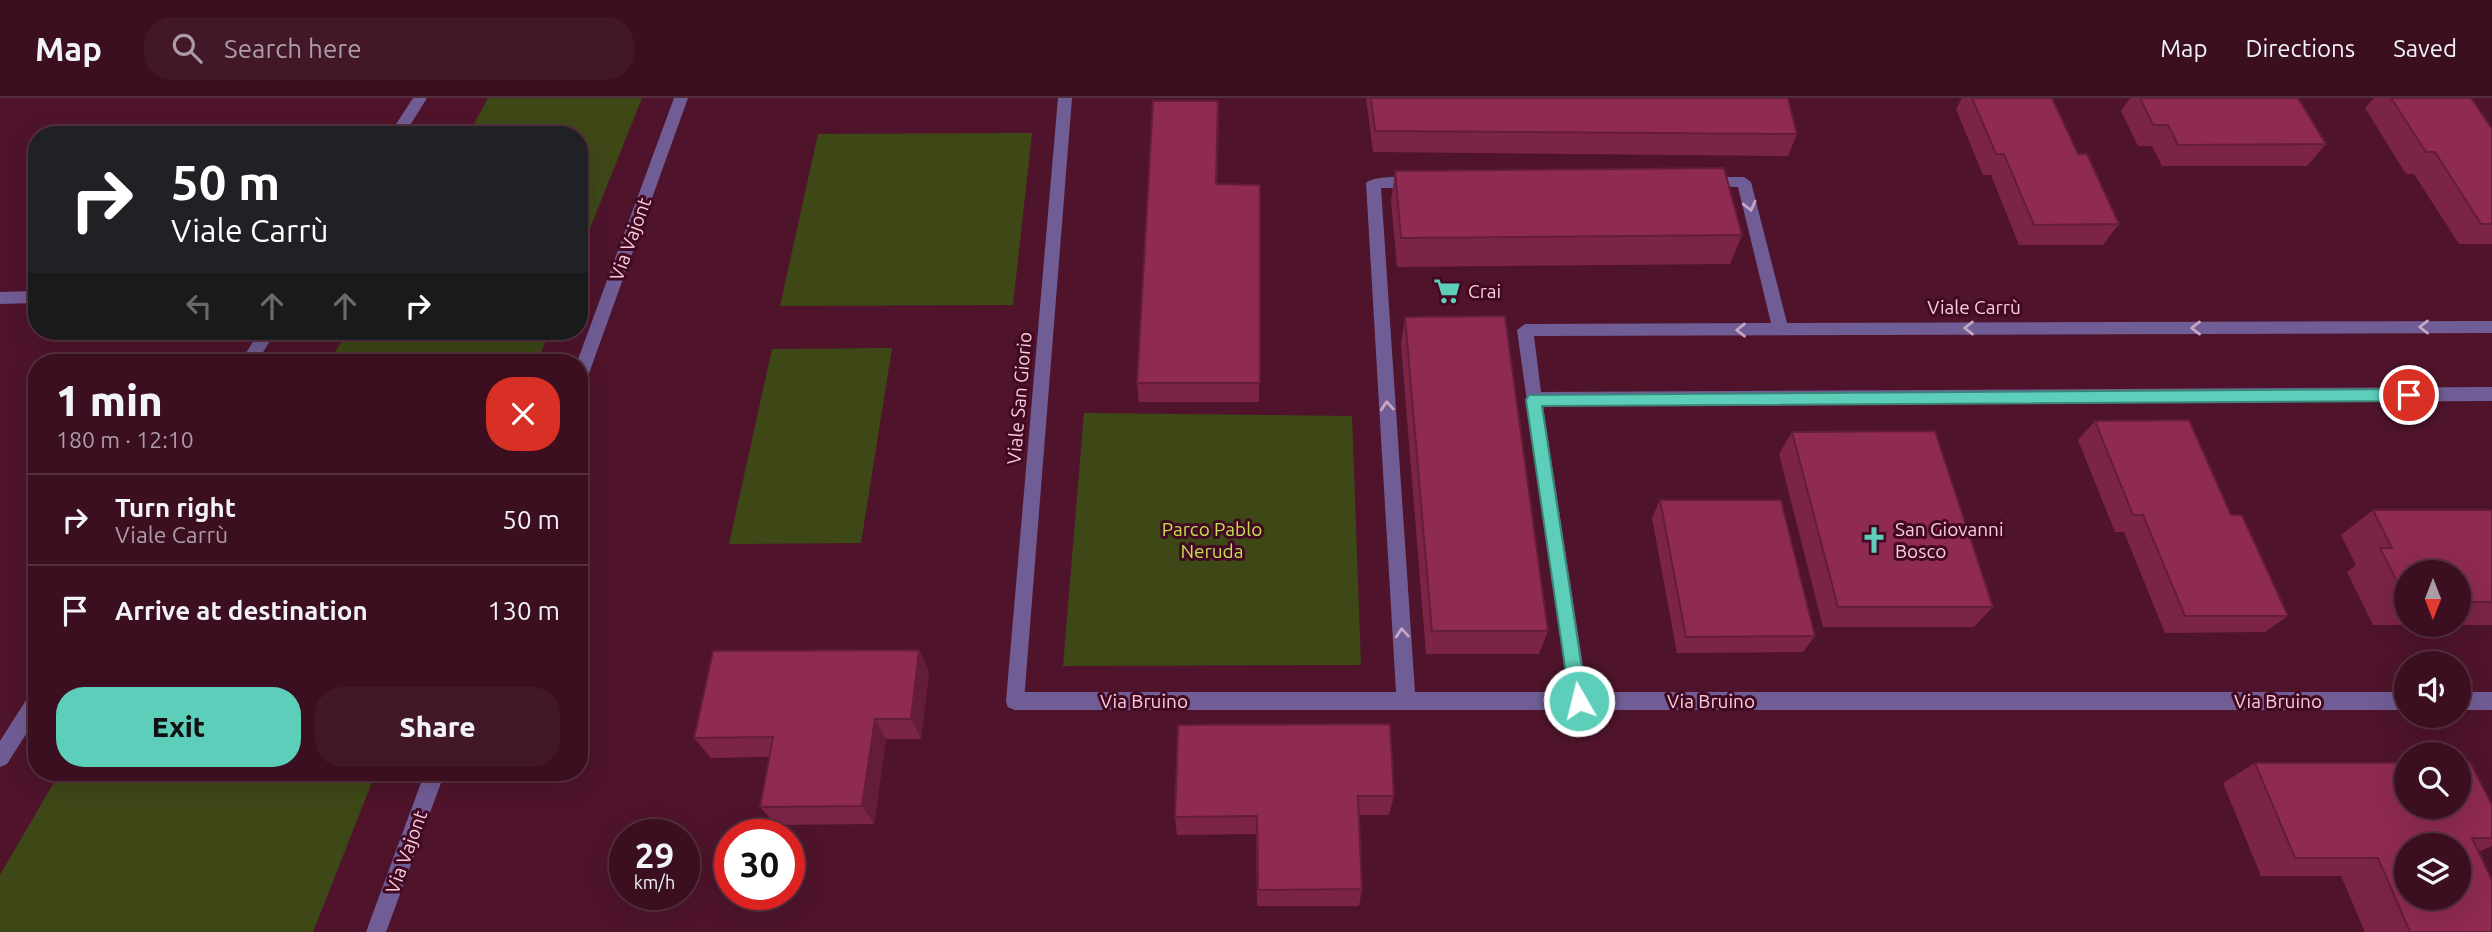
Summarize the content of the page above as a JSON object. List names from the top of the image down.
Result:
{
  "streets": {
    "street": [
      "Via Vajont",
      "Viale Carrù",
      "Viale San Giorio",
      "Via Bruino"
    ]
  },
  "crossings": [
    ["Viale Carrù", "Via Bruino"],
    ["Viale San Giorio", "Via Bruino"]
  ],
  "parks": ["Parco Pablo Neruda"],
  "places": {
    "supermarket": ["Crai"],
    "church": ["San Giovanni Bosco"]
  },
  "north": "bottom",
  "page": {
    "header": "Map",
    "search": "Search here",
    "nav": ["Map", "Directions", "Saved"],
    "turn": ["50 m", "Viale Carrù"],
    "heading": ["1 min", "180 m · 12:10"],
    "list": [
      {
        "name": "Turn right",
        "note": "Viale Carrù",
        "value": "50 m"
      },
      {
        "name": "Arrive at destination",
        "value": "130 m"
      }
    ],
    "buttons": ["Exit", "Share"],
    "speed": "29 km/h",
    "limit": "30"
  }
}
